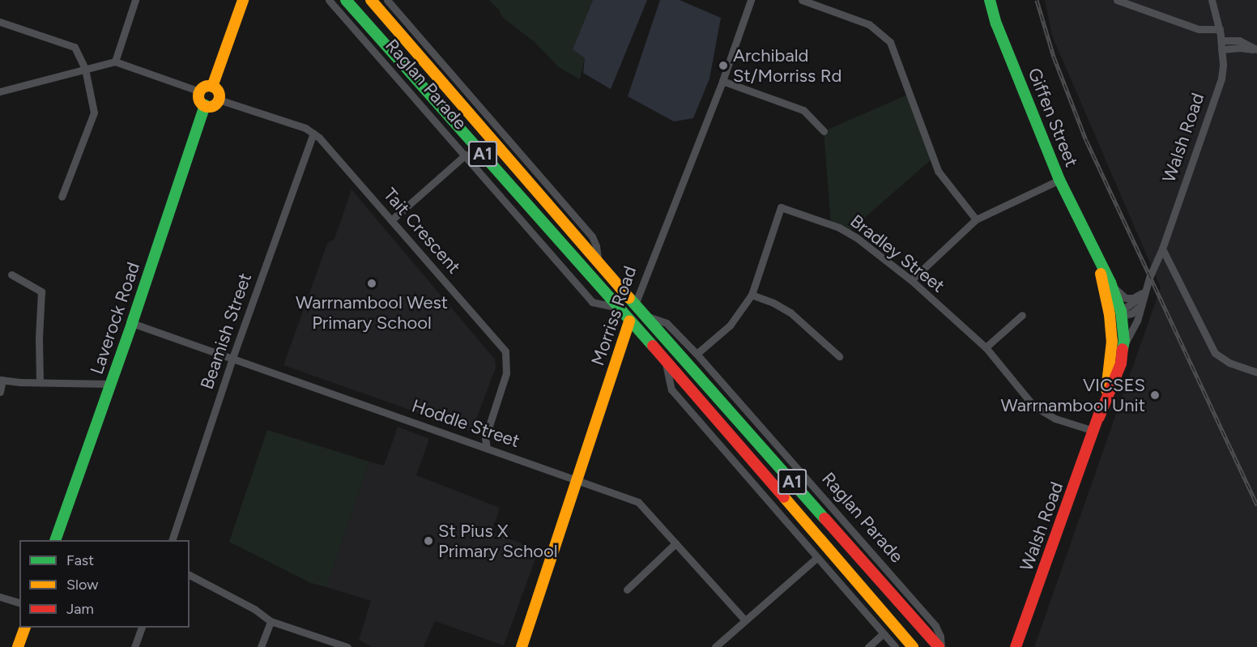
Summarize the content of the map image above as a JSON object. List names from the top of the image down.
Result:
{
  "streets": {
    "main road": [
      "Raglan Parade",
      "Giffen Street",
      "Walsh Road",
      "A1",
      "Morriss Road",
      "Laverock Road"
    ],
    "street": [
      "Tait Crescent",
      "Bradley Street",
      "Beamish Street",
      "Hoddle Street"
    ]
  },
  "crossings": [
    ["Raglan Parade", "Bradley Street"],
    ["Raglan Parade", "Morriss Road"],
    ["Giffen Street", "Walsh Road"],
    ["Walsh Road", "Bradley Street"],
    ["Tait Crescent", "Laverock Road"],
    ["Tait Crescent", "Beamish Street"],
    ["Tait Crescent", "Hoddle Street"],
    ["Morriss Road", "Hoddle Street"],
    ["Laverock Road", "Hoddle Street"],
    ["Beamish Street", "Hoddle Street"]
  ],
  "places": [
    "Archibald St/Morriss Rd",
    "Warrnambool West Primary School",
    "VICSES Warrnambool Unit",
    "St Pius X Primary School"
  ],
  "legend": ["Fast", "Slow", "Jam"]
}
